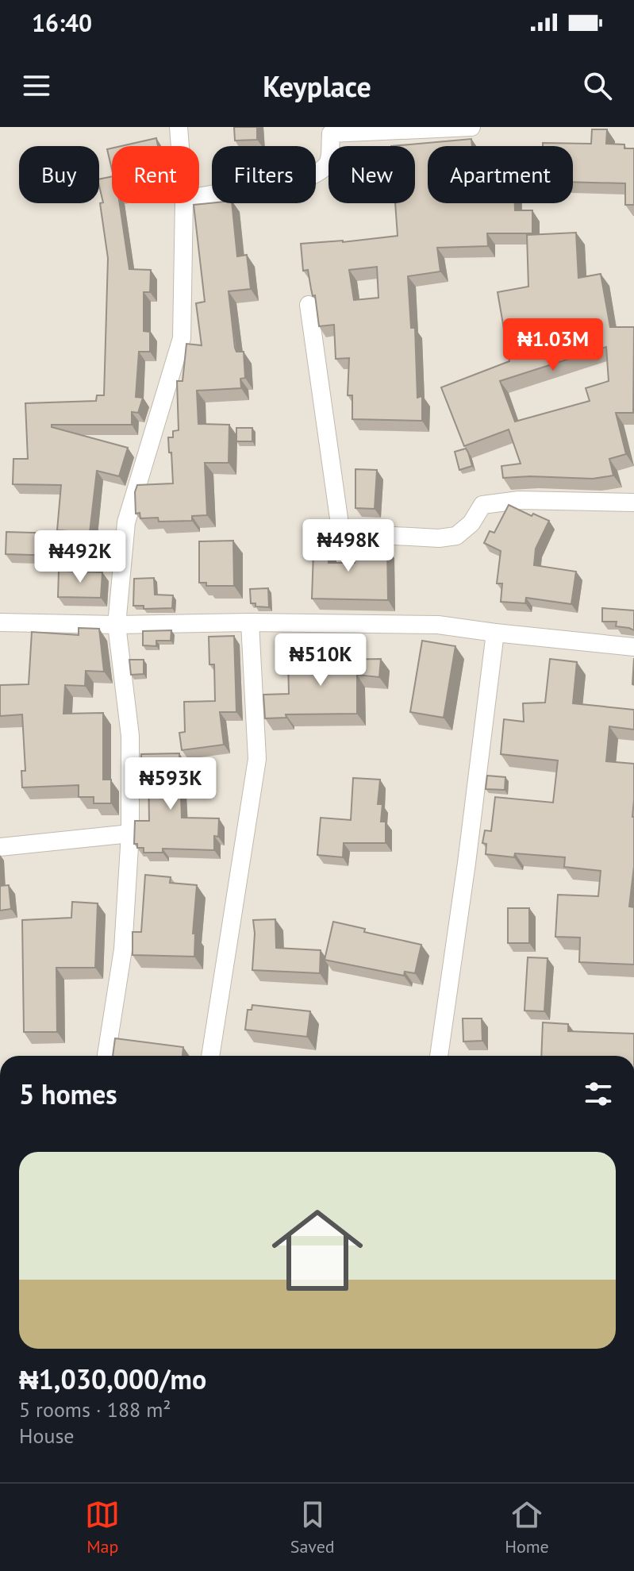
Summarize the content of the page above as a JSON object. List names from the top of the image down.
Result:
{
  "page": {
    "status": "16:40",
    "header": "Keyplace",
    "chip": [
      "Buy",
      "Rent",
      "Filters",
      "New",
      "Apartment"
    ],
    "price": [
      "₦1.03M",
      "₦498K",
      "₦492K",
      "₦510K",
      "₦593K"
    ],
    "heading": "5 homes",
    "list": [
      {
        "name": "₦1,030,000/mo",
        "note": "5 rooms · 188 m² · House"
      }
    ],
    "tabs": ["Map", "Saved", "Home"]
  }
}
